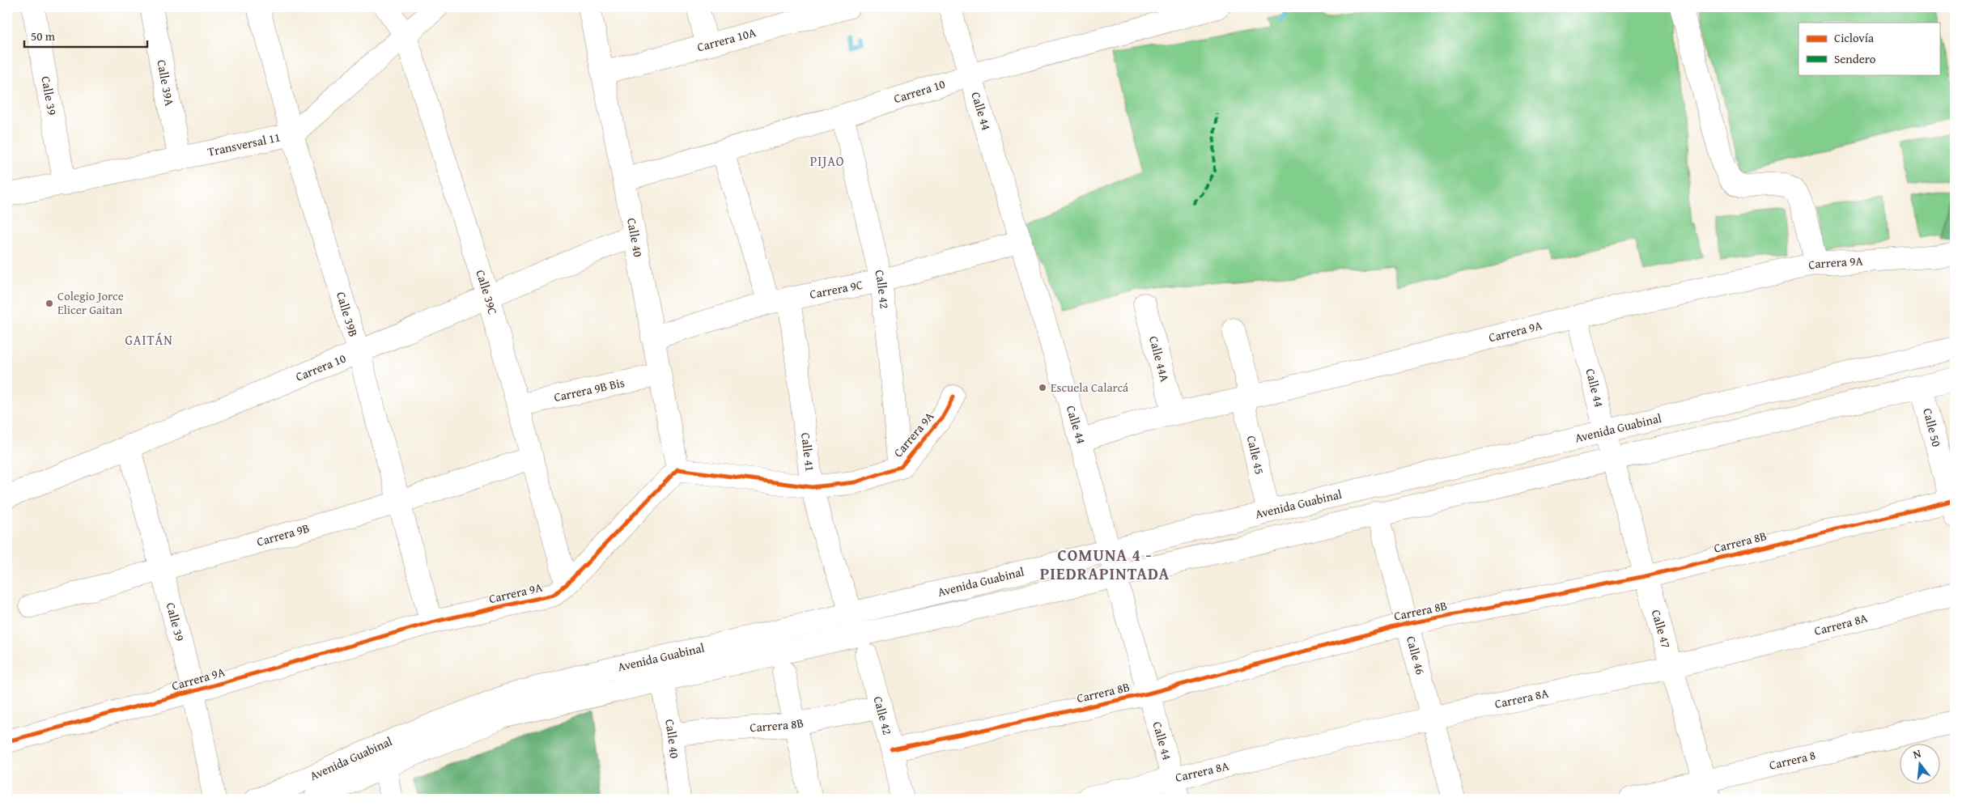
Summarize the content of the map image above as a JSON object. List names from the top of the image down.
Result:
{
  "streets": {
    "street": [
      "Carrera 10A",
      "Calle 39A",
      "Carrera 10",
      "Calle 39",
      "Calle 44",
      "Transversal 11",
      "Calle 40",
      "Carrera 9A",
      "Carrera 9C",
      "Calle 42",
      "Calle 39C",
      "Calle 39B",
      "Calle 44A",
      "Carrera 9B Bis",
      "Avenida Guabinal",
      "Calle 50",
      "Calle 41",
      "Calle 45",
      "Carrera 9B",
      "Carrera 8B",
      "Carrera 8A",
      "Calle 47",
      "Calle 46",
      "Carrera 8"
    ]
  },
  "crossings": [
    ["Carrera 10A", "Calle 40"],
    ["Calle 39A", "Transversal 11"],
    ["Carrera 10", "Calle 39"],
    ["Carrera 10", "Calle 44"],
    ["Carrera 10", "Calle 40"],
    ["Carrera 10", "Calle 42"],
    ["Carrera 10", "Calle 39C"],
    ["Carrera 10", "Calle 39B"],
    ["Carrera 10", "Calle 41"],
    ["Calle 39", "Transversal 11"],
    ["Calle 39", "Carrera 9A"],
    ["Calle 39", "Carrera 9B"],
    ["Calle 44", "Carrera 9A"],
    ["Calle 44", "Carrera 9C"],
    ["Calle 44", "Avenida Guabinal"],
    ["Calle 44", "Carrera 8B"],
    ["Calle 44", "Carrera 8A"],
    ["Calle 44", "Calle 47"],
    ["Transversal 11", "Calle 39C"],
    ["Transversal 11", "Calle 39B"],
    ["Calle 40", "Carrera 9A"],
    ["Calle 40", "Carrera 9C"],
    ["Calle 40", "Carrera 9B Bis"],
    ["Calle 40", "Avenida Guabinal"],
    ["Calle 40", "Carrera 8B"],
    ["Carrera 9A", "Calle 42"],
    ["Carrera 9A", "Calle 39C"],
    ["Carrera 9A", "Calle 39B"],
    ["Carrera 9A", "Calle 44A"],
    ["Carrera 9A", "Calle 41"],
    ["Carrera 9A", "Calle 45"],
    ["Carrera 9C", "Calle 42"],
    ["Carrera 9C", "Calle 41"],
    ["Calle 42", "Carrera 8B"],
    ["Calle 39C", "Carrera 9B Bis"],
    ["Calle 39C", "Carrera 9B"],
    ["Calle 39B", "Carrera 9B"],
    ["Avenida Guabinal", "Calle 50"],
    ["Avenida Guabinal", "Calle 45"],
    ["Avenida Guabinal", "Calle 47"],
    ["Avenida Guabinal", "Calle 46"],
    ["Calle 50", "Carrera 8B"],
    ["Carrera 8B", "Calle 47"],
    ["Carrera 8B", "Calle 46"],
    ["Carrera 8A", "Calle 47"],
    ["Carrera 8A", "Calle 46"],
    ["Calle 47", "Carrera 8"]
  ],
  "districts": ["PIJAO", "GAITÁN", "COMUNA 4 - PIEDRAPINTADA"],
  "places": ["Colegio Jorce Elicer Gaitan", "Escuela Calarcá"],
  "legend": ["Ciclovía", "Sendero"],
  "scale_bar": "50 m",
  "north": "top"
}
